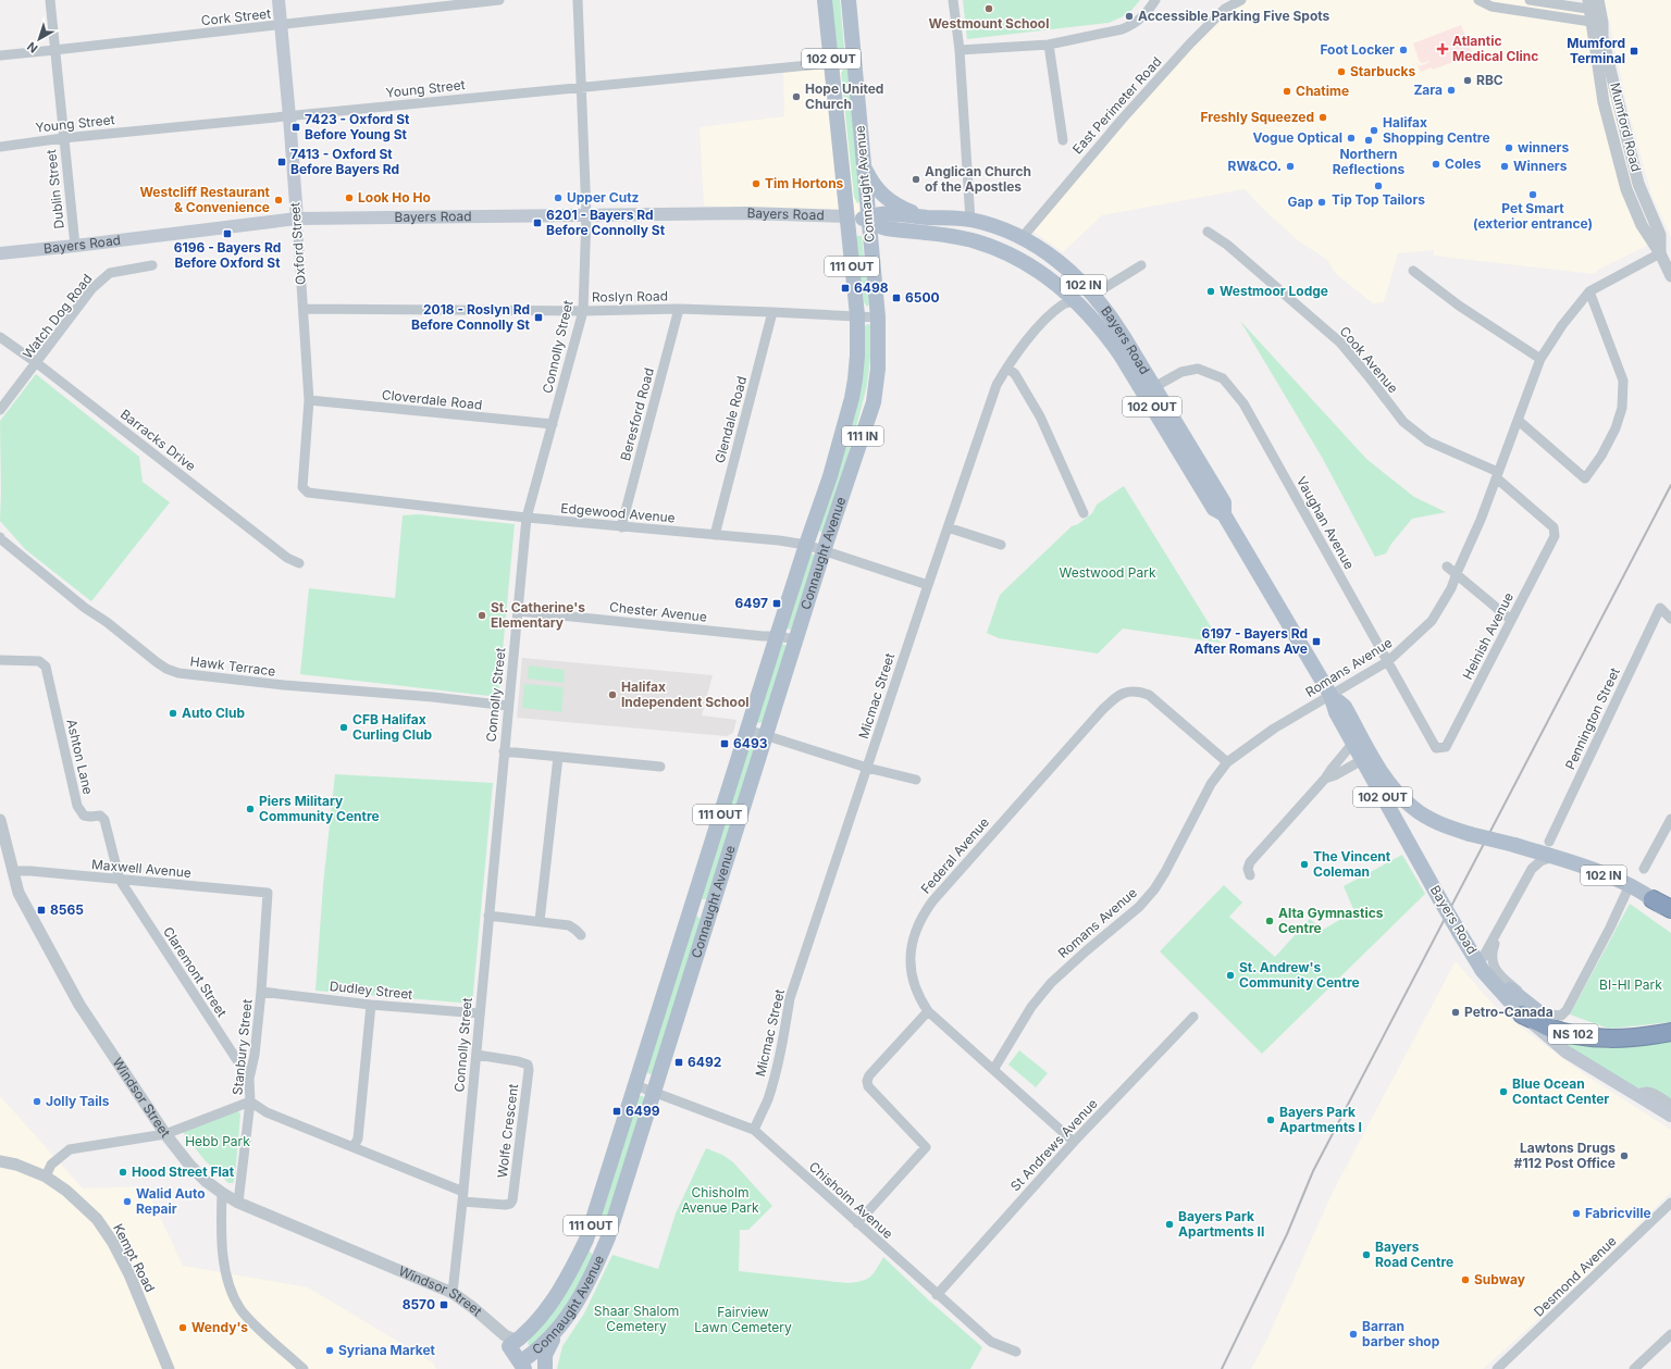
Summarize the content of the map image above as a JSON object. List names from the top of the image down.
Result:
{
  "streets": {
    "highway": ["NS 102"],
    "main road": [
      "102 OUT",
      "Connaught Avenue",
      "Bayers Road",
      "Oxford Street",
      "111 OUT",
      "102 IN",
      "111 IN",
      "Windsor Street"
    ],
    "street": [
      "Cork Street",
      "Young Street",
      "East Perimeter Road",
      "Mumford Road",
      "Dublin Street",
      "Roslyn Road",
      "Watch Dog Road",
      "Connolly Street",
      "Cook Avenue",
      "Cloverdale Road",
      "Beresford Road",
      "Glendale Road",
      "Barracks Drive",
      "Edgewood Avenue",
      "Vaughan Avenue",
      "Chester Avenue",
      "Heinish Avenue",
      "Hawk Terrace",
      "Romans Avenue",
      "Micmac Street",
      "Pennington Street",
      "Ashton Lane",
      "Federal Avenue",
      "Maxwell Avenue",
      "Claremont Street",
      "Dudley Street",
      "Stanbury Street",
      "Wolfe Crescent",
      "St Andrews Avenue",
      "Chisholm Avenue",
      "Kempt Road",
      "Desmond Avenue"
    ]
  },
  "crossings": [
    ["Cork Street", "Dublin Street"],
    ["Cork Street", "Oxford Street"],
    ["Young Street", "Connaught Avenue"],
    ["Young Street", "Dublin Street"],
    ["Young Street", "Oxford Street"],
    ["Young Street", "Connolly Street"],
    ["East Perimeter Road", "Bayers Road"],
    ["Mumford Road", "Romans Avenue"],
    ["Connaught Avenue", "Bayers Road"],
    ["Connaught Avenue", "Roslyn Road"],
    ["Connaught Avenue", "Edgewood Avenue"],
    ["Connaught Avenue", "Chester Avenue"],
    ["Connaught Avenue", "Windsor Street"],
    ["Connaught Avenue", "Chisholm Avenue"],
    ["Dublin Street", "Bayers Road"],
    ["Bayers Road", "Oxford Street"],
    ["Bayers Road", "Connolly Street"],
    ["Bayers Road", "Vaughan Avenue"],
    ["Bayers Road", "Romans Avenue"],
    ["Bayers Road", "Micmac Street"],
    ["Bayers Road", "NS 102"],
    ["Oxford Street", "Roslyn Road"],
    ["Oxford Street", "Cloverdale Road"],
    ["Oxford Street", "Edgewood Avenue"],
    ["Roslyn Road", "Connolly Street"],
    ["Roslyn Road", "Beresford Road"],
    ["Roslyn Road", "Glendale Road"],
    ["Watch Dog Road", "Barracks Drive"],
    ["Connolly Street", "Cloverdale Road"],
    ["Connolly Street", "Edgewood Avenue"],
    ["Connolly Street", "Chester Avenue"],
    ["Connolly Street", "Hawk Terrace"],
    ["Connolly Street", "Dudley Street"],
    ["Connolly Street", "Windsor Street"],
    ["Connolly Street", "Wolfe Crescent"],
    ["Cook Avenue", "Heinish Avenue"],
    ["Cook Avenue", "Romans Avenue"],
    ["Beresford Road", "Edgewood Avenue"],
    ["Glendale Road", "Edgewood Avenue"],
    ["Edgewood Avenue", "Micmac Street"],
    ["Vaughan Avenue", "Heinish Avenue"],
    ["Vaughan Avenue", "Romans Avenue"],
    ["Romans Avenue", "Federal Avenue"],
    ["Micmac Street", "Chisholm Avenue"],
    ["Ashton Lane", "Maxwell Avenue"],
    ["Ashton Lane", "Claremont Street"],
    ["Federal Avenue", "St Andrews Avenue"],
    ["Maxwell Avenue", "Claremont Street"],
    ["Maxwell Avenue", "Stanbury Street"],
    ["Maxwell Avenue", "Windsor Street"],
    ["Claremont Street", "Stanbury Street"],
    ["Dudley Street", "Stanbury Street"],
    ["Stanbury Street", "Windsor Street"],
    ["St Andrews Avenue", "Chisholm Avenue"]
  ],
  "parks": [
    "Westwood Park",
    "BI-HI Park",
    "Hebb Park",
    "Chisholm Avenue Park",
    "Shaar Shalom Cemetery",
    "Fairview Lawn Cemetery"
  ],
  "places": {
    "other": [
      "Westmount School",
      "Accessible Parking Five Spots",
      "Foot Locker",
      "Starbucks",
      "RBC",
      "Zara",
      "Chatime",
      "Hope United Church",
      "Freshly Squeezed",
      "Halifax Shopping Centre",
      "Vogue Optical",
      "Northern Reflections",
      "winners",
      "Coles",
      "RW&CO.",
      "Winners",
      "Anglican Church of the Apostles",
      "Tim Hortons",
      "Tip Top Tailors",
      "Pet Smart (exterior entrance)",
      "Look Ho Ho",
      "Upper Cutz",
      "Westcliff Restaurant & Convenience",
      "Gap",
      "Westmoor Lodge",
      "St. Catherine's Elementary",
      "Halifax Independent School",
      "Auto Club",
      "CFB Halifax Curling Club",
      "Piers Military Community Centre",
      "The Vincent Coleman",
      "Alta Gymnastics Centre",
      "St. Andrew's Community Centre",
      "Petro-Canada",
      "Blue Ocean Contact Center",
      "Jolly Tails",
      "Bayers Park Apartments I",
      "Lawtons Drugs #112 Post Office",
      "Hood Street Flat",
      "Walid Auto Repair",
      "Fabricville",
      "Bayers Park Apartments II",
      "Bayers Road Centre",
      "Subway",
      "Wendy's",
      "Barran barber shop",
      "Syriana Market"
    ],
    "health": ["Atlantic Medical Clinc"],
    "transit": [
      "Mumford Terminal",
      "7423 - Oxford St Before Young St",
      "7413 - Oxford St Before Bayers Rd",
      "6201 - Bayers Rd Before Connolly St",
      "6196 - Bayers Rd Before Oxford St",
      "6498",
      "6500",
      "2018 - Roslyn Rd Before Connolly St",
      "6497",
      "6197 - Bayers Rd After Romans Ave",
      "6493",
      "8565",
      "6492",
      "6499",
      "8570"
    ]
  },
  "north": "bottom left"
}
